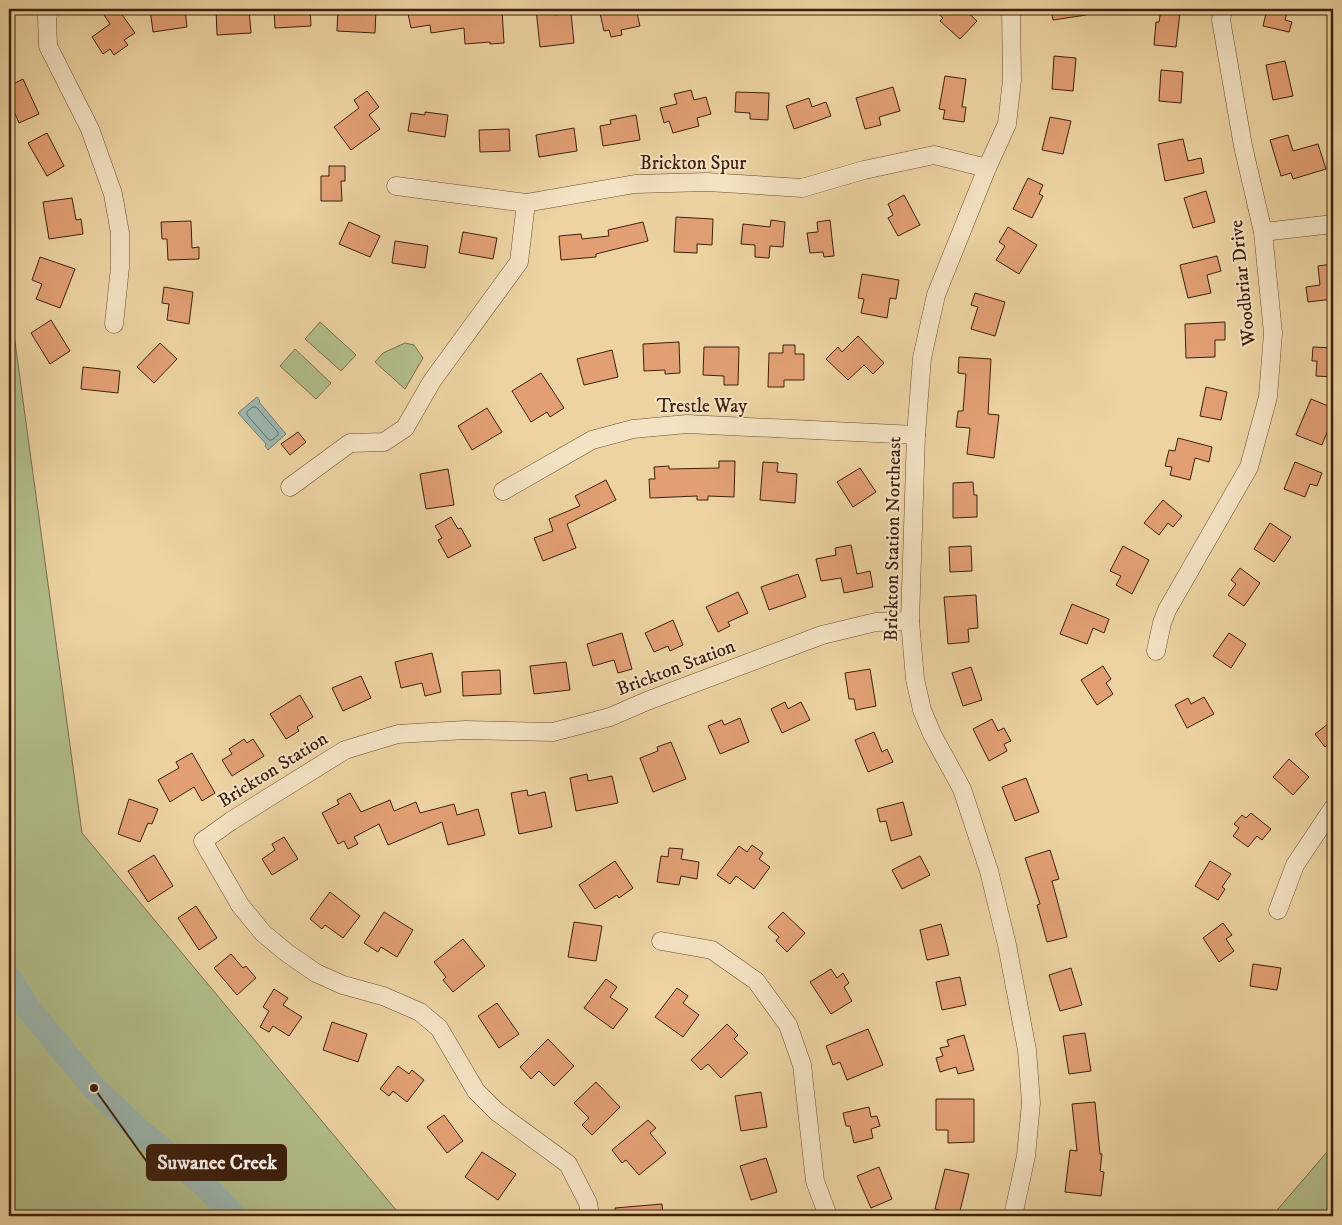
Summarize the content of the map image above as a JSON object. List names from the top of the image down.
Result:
{
  "streets": {
    "street": [
      "Brickton Spur",
      "Woodbriar Drive",
      "Trestle Way",
      "Brickton Station Northeast",
      "Brickton Station"
    ]
  },
  "crossings": [
    ["Brickton Spur", "Brickton Station Northeast"],
    ["Trestle Way", "Brickton Station Northeast"],
    ["Brickton Station Northeast", "Brickton Station"]
  ],
  "places": ["Suwanee Creek"]
}
